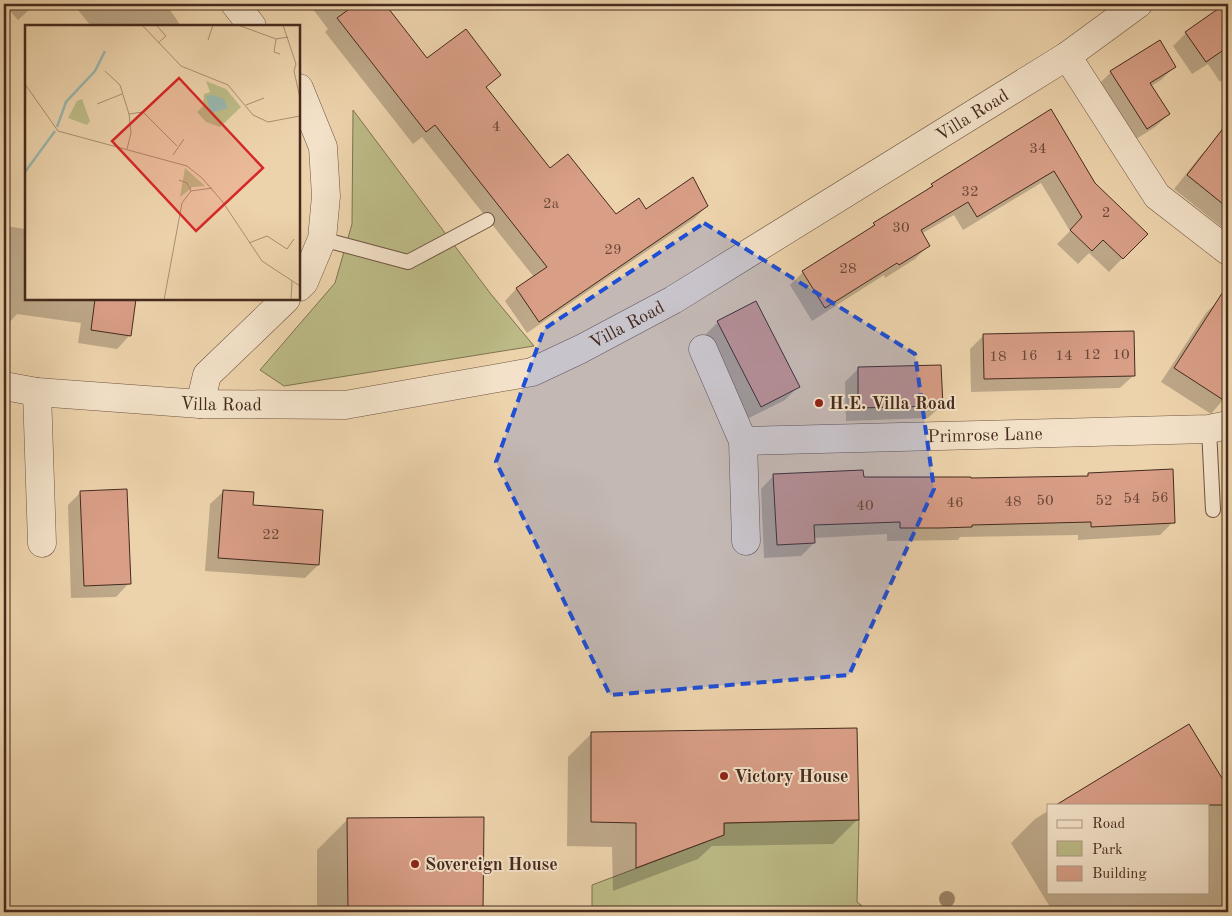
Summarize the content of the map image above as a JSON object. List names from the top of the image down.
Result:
{
  "streets": {
    "street": ["Villa Road", "Primrose Lane"]
  },
  "places": ["H.E. Villa Road", "Victory House", "Sovereign House"],
  "house_numbers": [
    "4",
    "34",
    "32",
    "2a",
    "2",
    "30",
    "29",
    "28",
    "12",
    "10",
    "16",
    "14",
    "18",
    "56",
    "54",
    "50",
    "52",
    "48",
    "46",
    "40",
    "22"
  ],
  "legend": ["Road", "Park", "Building"]
}
